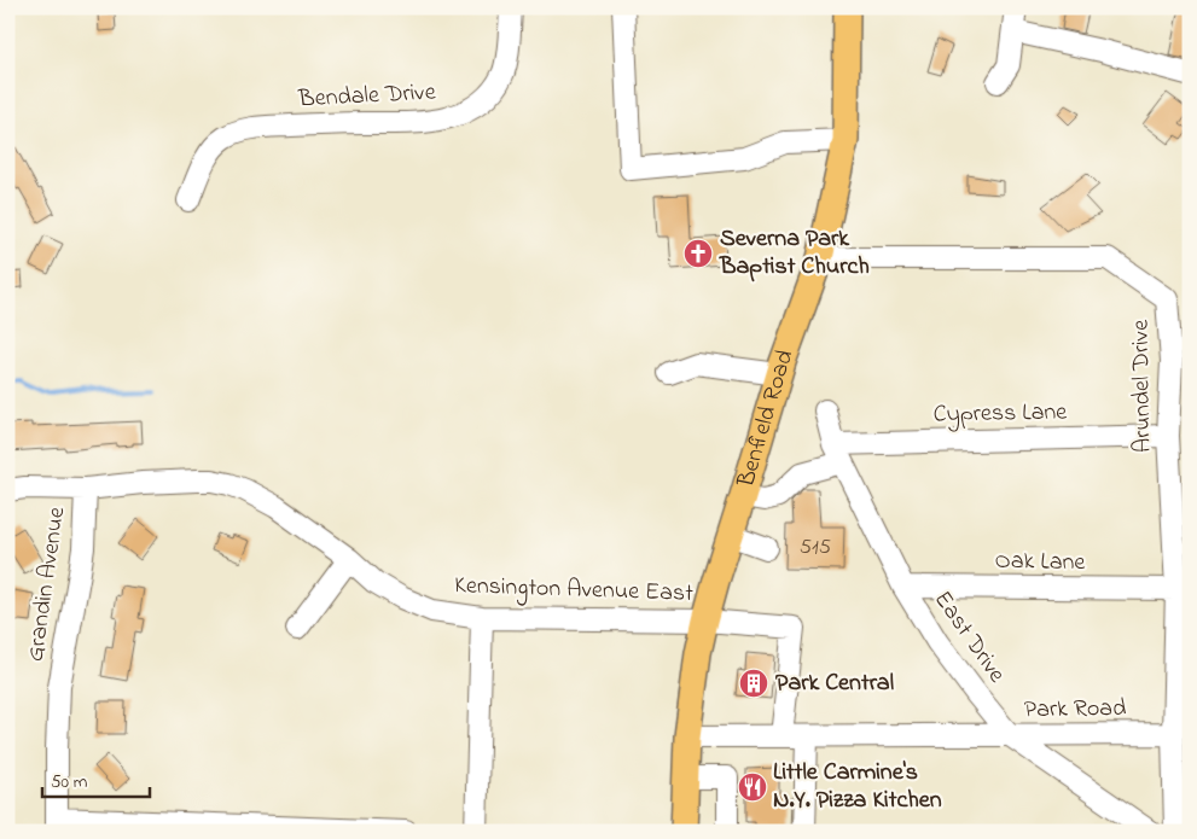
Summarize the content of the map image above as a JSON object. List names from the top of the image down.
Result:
{
  "streets": {
    "main road": ["Benfield Road"],
    "street": [
      "Bendale Drive",
      "Arundel Drive",
      "Cypress Lane",
      "Oak Lane",
      "Grandin Avenue",
      "Kensington Avenue East",
      "East Drive",
      "Park Road"
    ]
  },
  "crossings": [
    ["Arundel Drive", "Cypress Lane"],
    ["Arundel Drive", "Benfield Road"],
    ["Arundel Drive", "Oak Lane"],
    ["Arundel Drive", "Park Road"],
    ["Cypress Lane", "Benfield Road"],
    ["Cypress Lane", "East Drive"],
    ["Benfield Road", "Kensington Avenue East"],
    ["Benfield Road", "Park Road"],
    ["Oak Lane", "East Drive"],
    ["Grandin Avenue", "Kensington Avenue East"],
    ["Kensington Avenue East", "Park Road"],
    ["East Drive", "Park Road"]
  ],
  "places": {
    "church": ["Severna Park Baptist Church"],
    "building": ["Park Central"],
    "restaurant": ["Little Carmine's N.Y. Pizza Kitchen"]
  },
  "house_numbers": ["515"],
  "scale_bar": "50 m"
}
